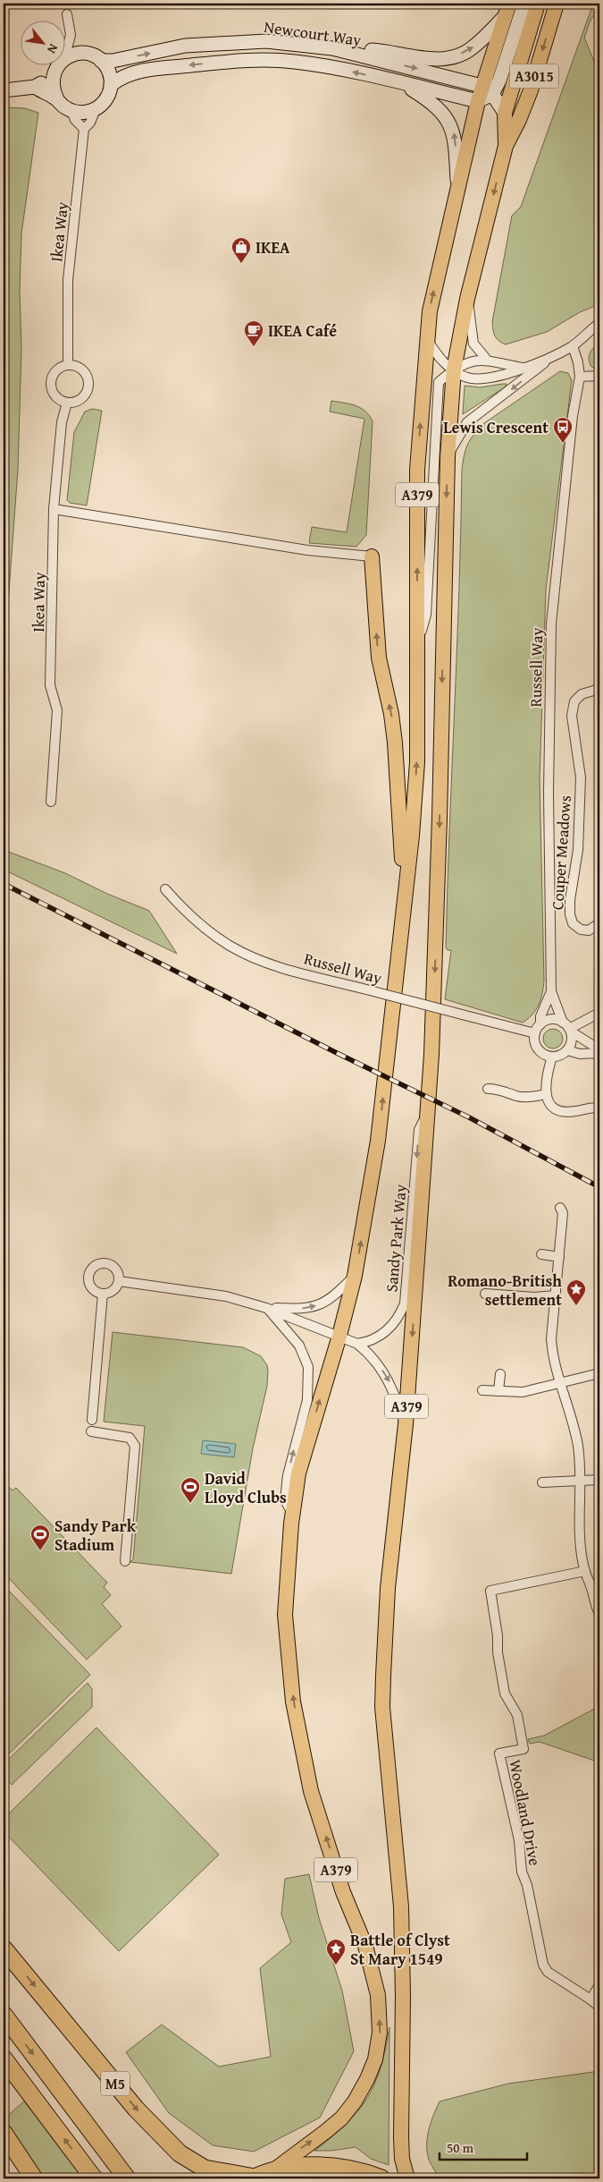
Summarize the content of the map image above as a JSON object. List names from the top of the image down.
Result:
{
  "streets": {
    "highway": ["M5"],
    "main road": ["A3015", "A379"],
    "street": [
      "Newcourt Way",
      "Ikea Way",
      "Russell Way",
      "Couper Meadows",
      "Sandy Park Way",
      "Woodland Drive"
    ]
  },
  "crossings": [
    ["Newcourt Way", "A379"],
    ["A3015", "A379"],
    ["A379", "Sandy Park Way"]
  ],
  "one_way": ["Sandy Park Way"],
  "places": {
    "shop": ["IKEA"],
    "cafe": ["IKEA Café"],
    "bus stop": ["Lewis Crescent"],
    "place": ["Romano-British settlement", "Battle of Clyst St Mary 1549"],
    "sports": ["David Lloyd Clubs", "Sandy Park Stadium"]
  },
  "scale_bar": "50 m",
  "north": "bottom right"
}
